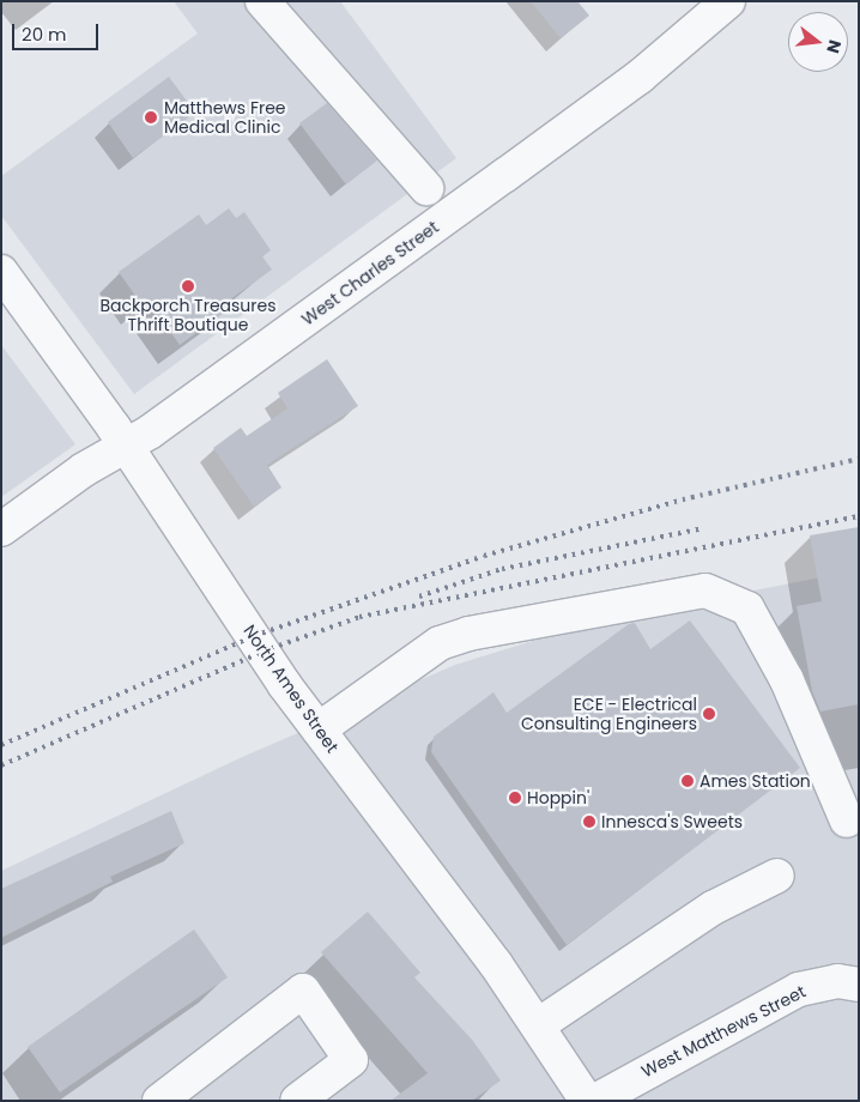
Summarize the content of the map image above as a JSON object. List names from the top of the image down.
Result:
{
  "streets": {
    "street": ["West Charles Street", "North Ames Street", "West Matthews Street"]
  },
  "crossings": [
    ["West Charles Street", "North Ames Street"]
  ],
  "places": [
    "Matthews Free Medical Clinic",
    "Backporch Treasures Thrift Boutique",
    "ECE - Electrical Consulting Engineers",
    "Ames Station",
    "Hoppin'",
    "Innesca's Sweets"
  ],
  "scale_bar": "20 m",
  "north": "right"
}
